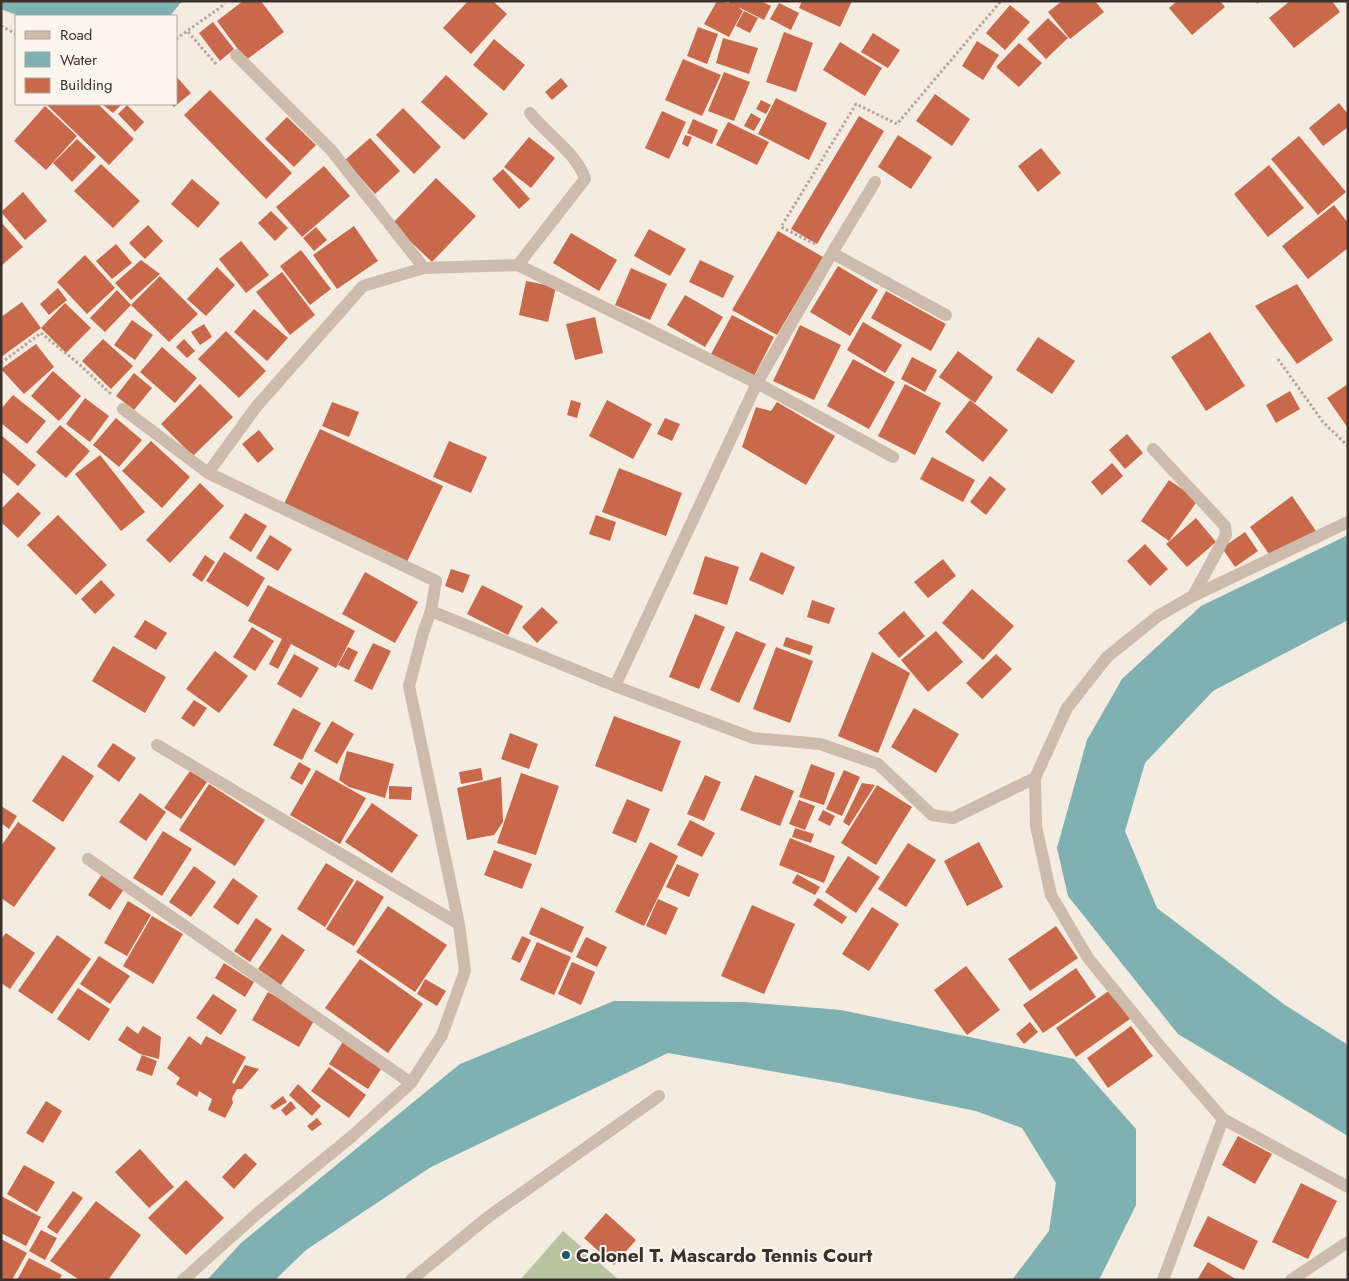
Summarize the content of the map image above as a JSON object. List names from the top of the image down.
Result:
{
  "places": ["Colonel T. Mascardo Tennis Court"],
  "legend": ["Road", "Water", "Building"]
}
